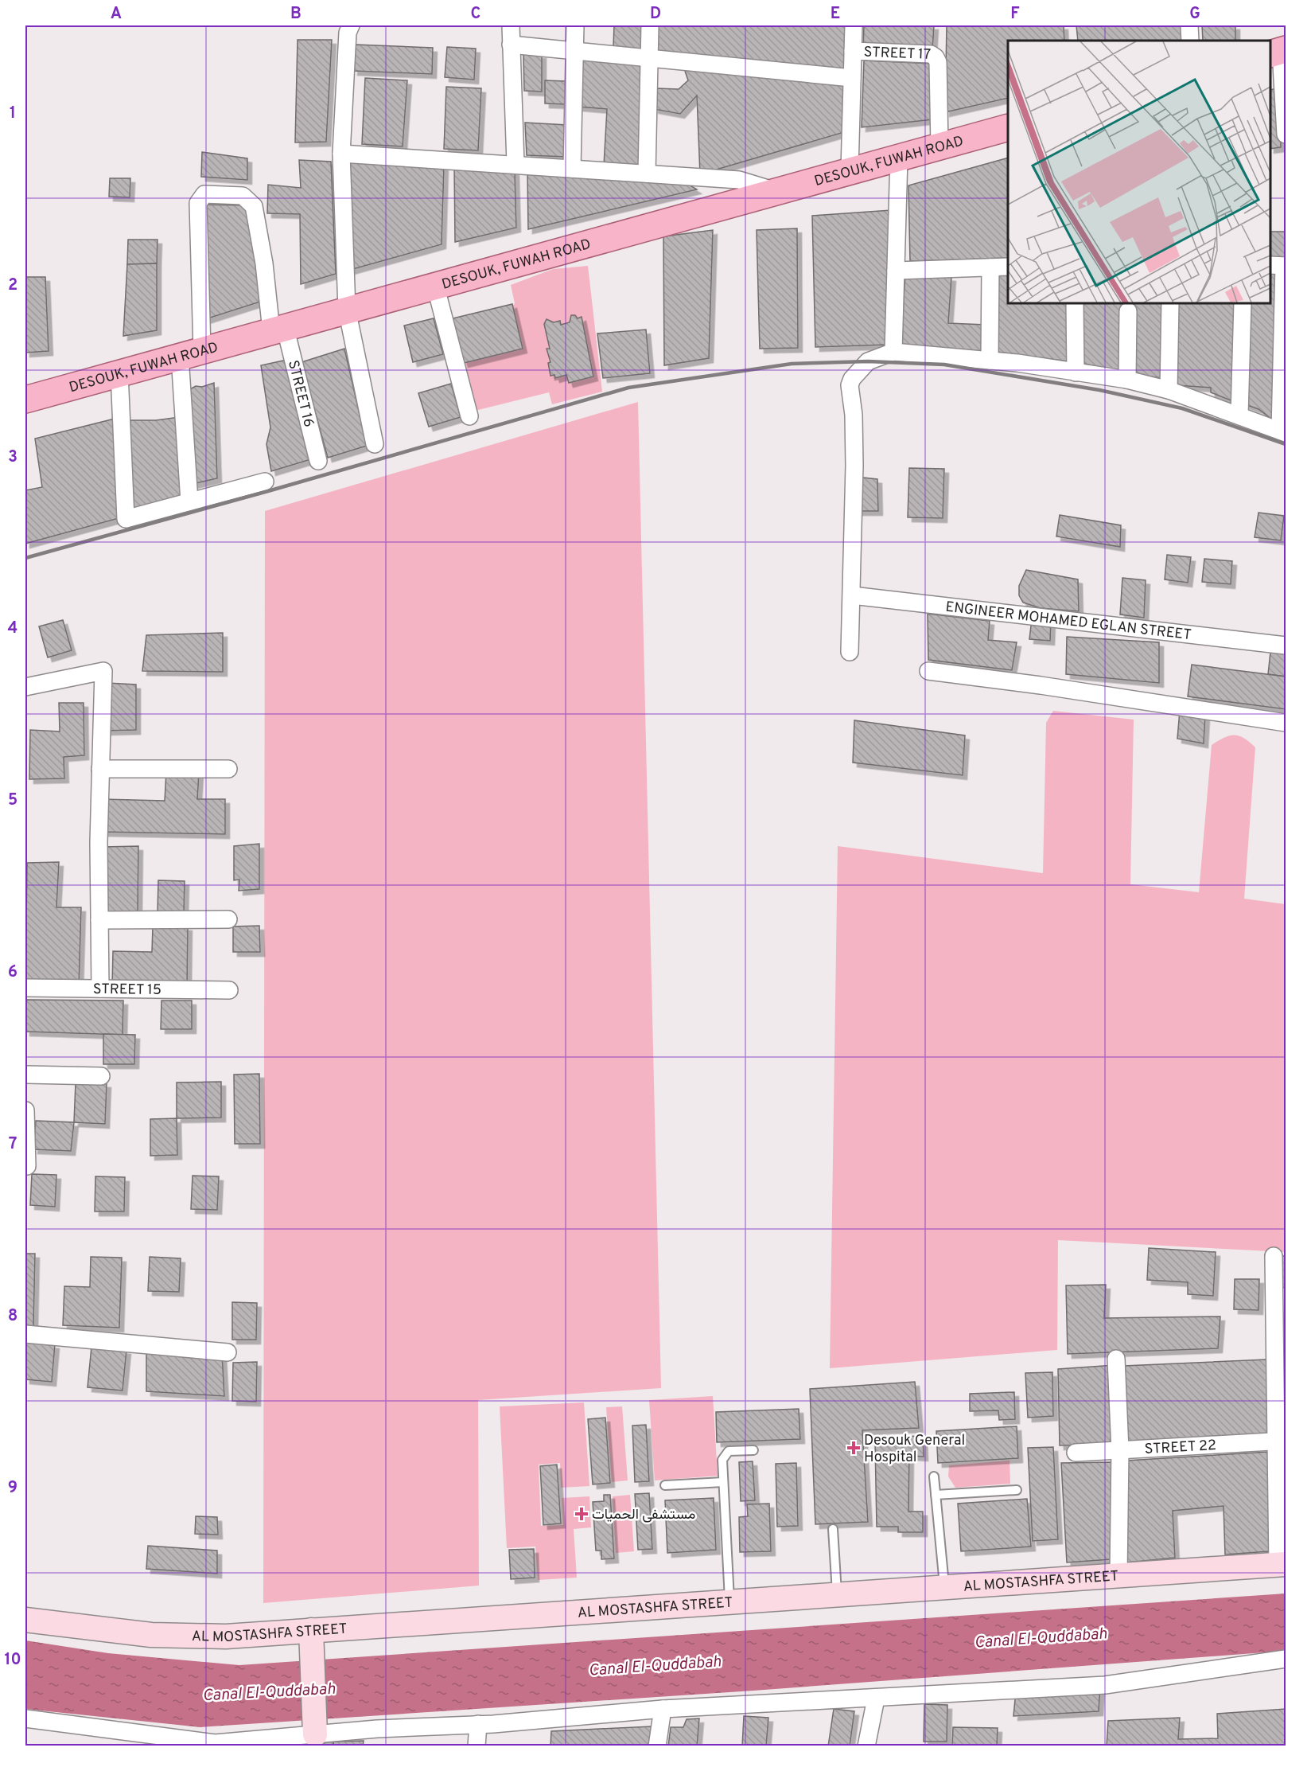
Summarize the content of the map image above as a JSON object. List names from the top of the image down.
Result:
{
  "streets": {
    "main road": ["DESOUK, FUWAH ROAD", "AL MOSTASHFA STREET"],
    "street": [
      "STREET 17",
      "STREET 16",
      "ENGINEER MOHAMED EGLAN STREET",
      "STREET 15",
      "STREET 22"
    ]
  },
  "crossings": [
    ["STREET 17", "DESOUK, FUWAH ROAD"],
    ["DESOUK, FUWAH ROAD", "STREET 16"]
  ],
  "water": ["Canal El-Quddabah"],
  "places": {
    "health": ["Desouk General Hospital", "مستشفى الحميات"]
  },
  "grid": {
    "columns": [
      "A",
      "B",
      "C",
      "D",
      "E",
      "F",
      "G"
    ],
    "rows": [
      "1",
      "2",
      "3",
      "4",
      "5",
      "6",
      "7",
      "8",
      "9",
      "10"
    ]
  }
}
